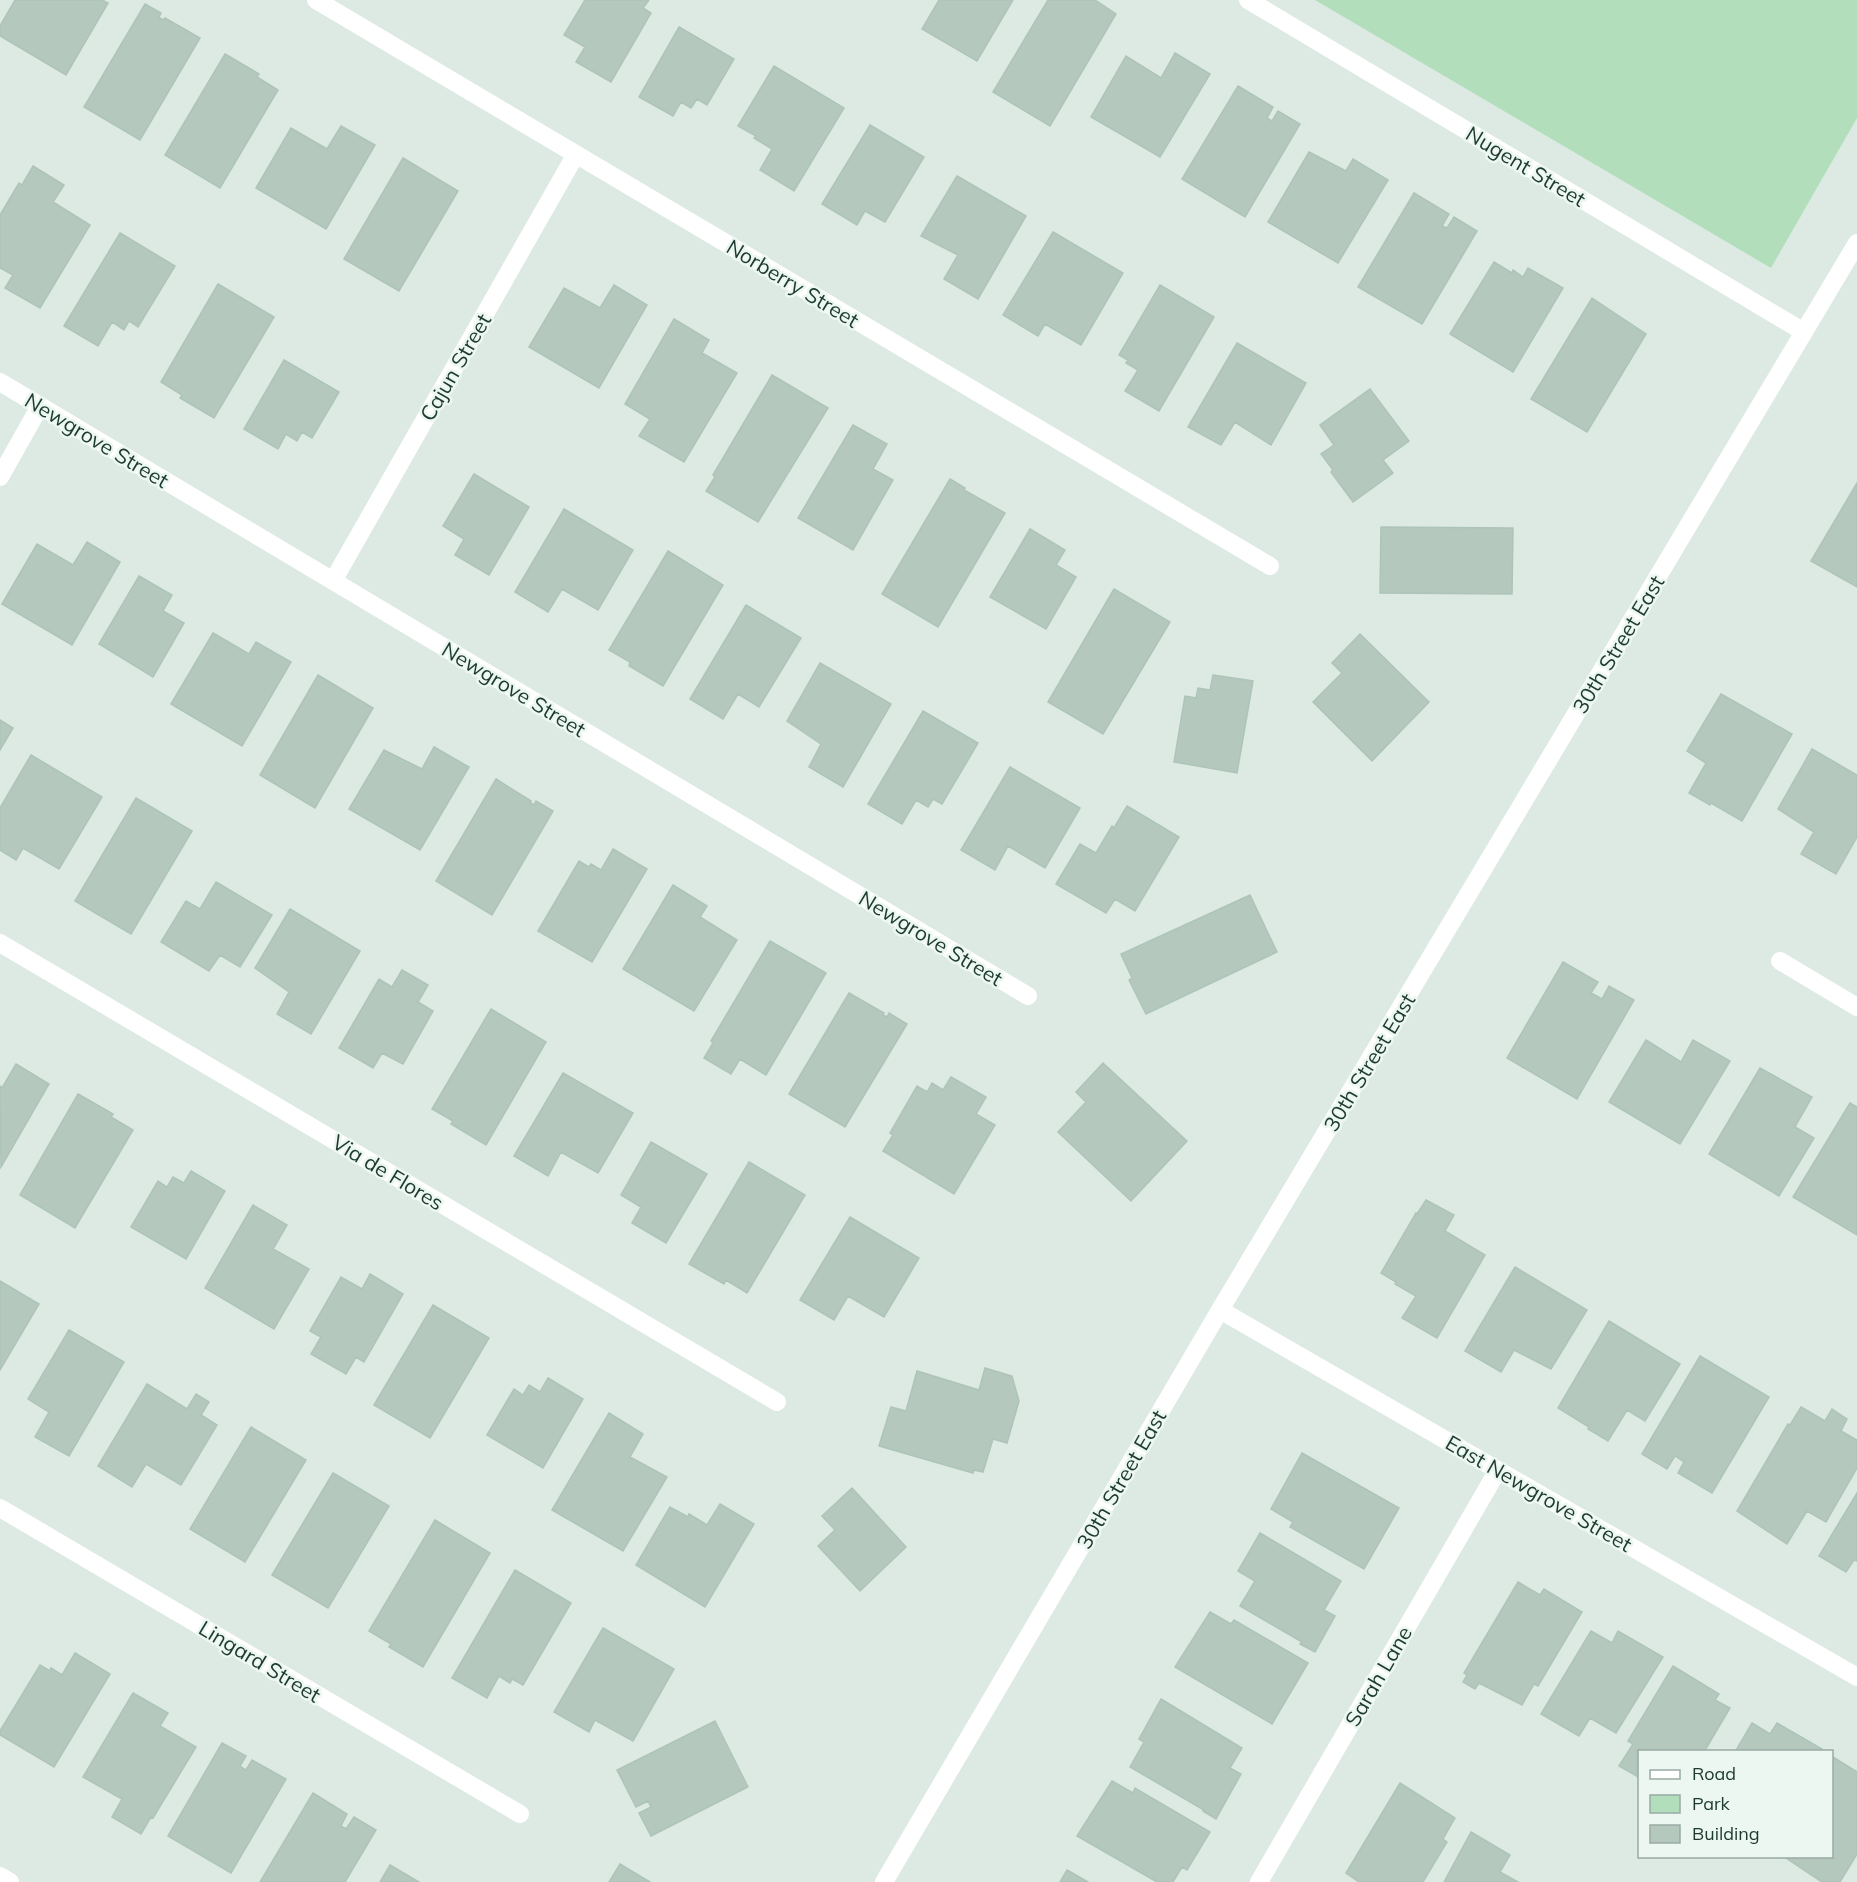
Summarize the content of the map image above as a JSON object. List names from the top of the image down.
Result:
{
  "streets": {
    "street": [
      "Nugent Street",
      "Norberry Street",
      "Cajun Street",
      "Newgrove Street",
      "30th Street East",
      "Via de Flores",
      "East Newgrove Street",
      "Lingard Street",
      "Sarah Lane"
    ]
  },
  "crossings": [
    ["Nugent Street", "30th Street East"],
    ["Norberry Street", "Cajun Street"],
    ["Cajun Street", "Newgrove Street"],
    ["30th Street East", "East Newgrove Street"],
    ["East Newgrove Street", "Sarah Lane"]
  ],
  "legend": ["Road", "Park", "Building"]
}
